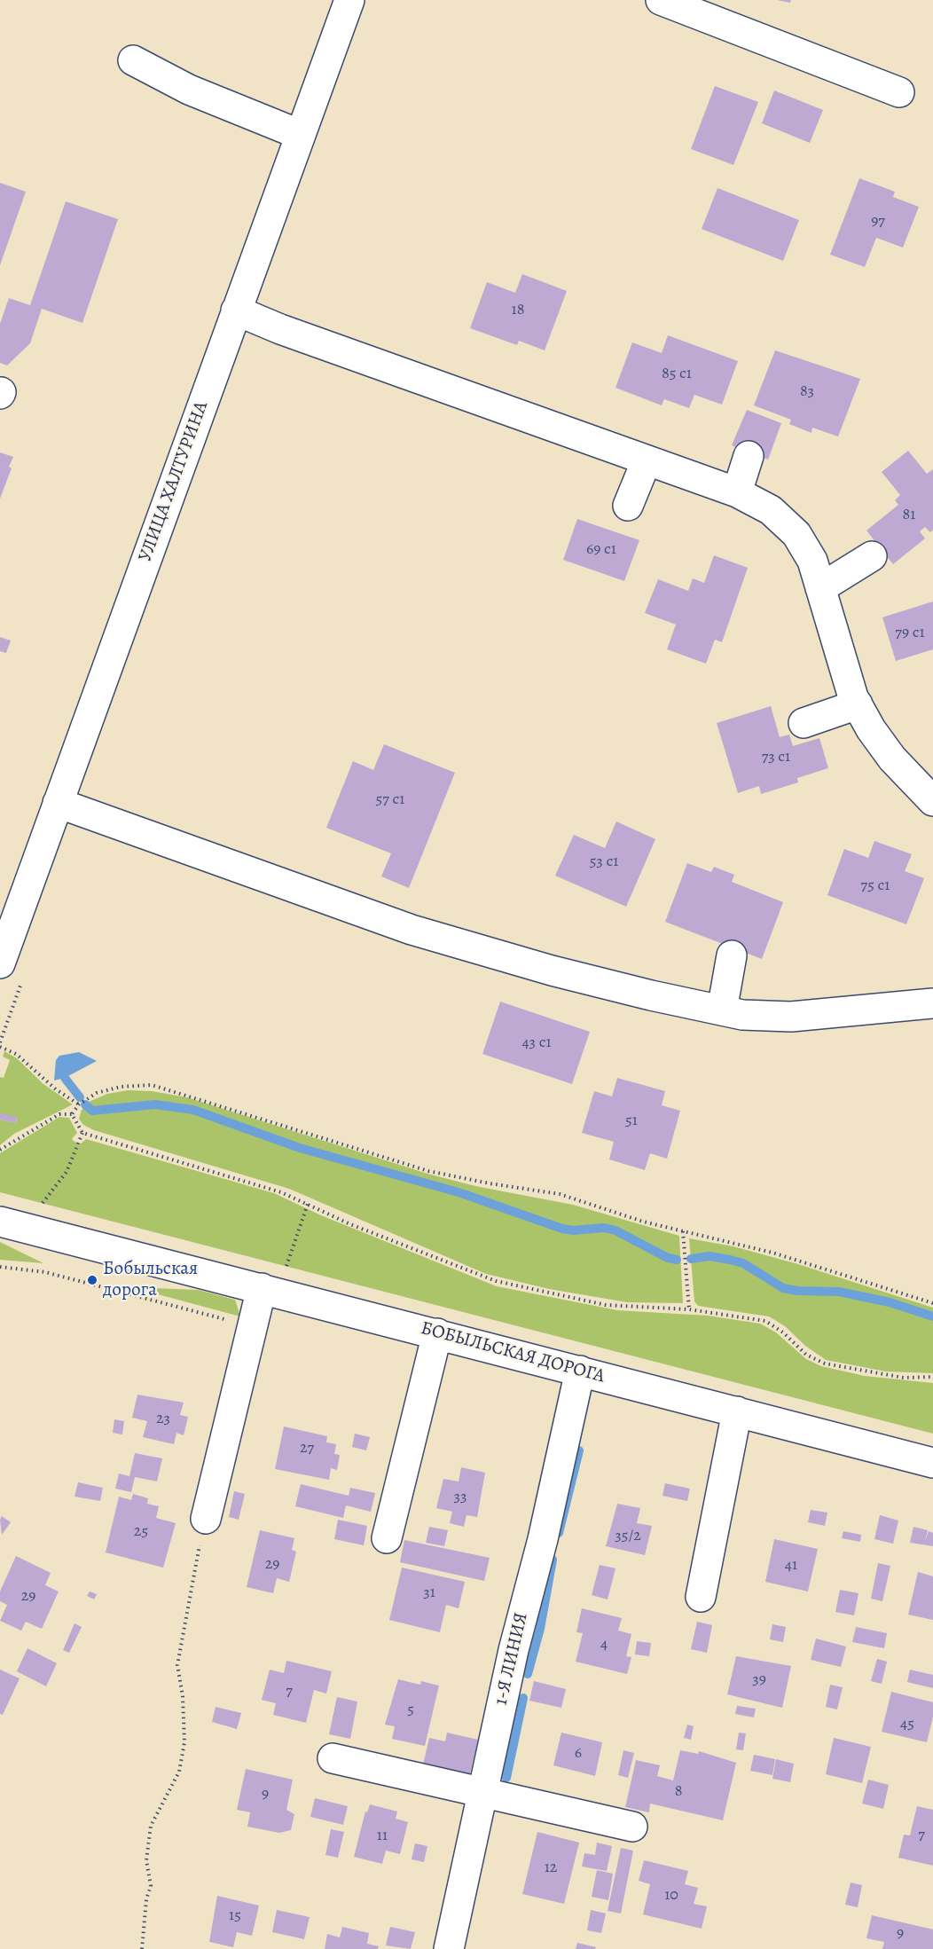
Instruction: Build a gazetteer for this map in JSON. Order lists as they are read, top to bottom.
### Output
{
  "streets": {
    "street": ["УЛИЦА ХАЛТУРИНА", "БОБЫЛЬСКАЯ ДОРОГА", "1-Я ЛИНИЯ"]
  },
  "crossings": [
    ["БОБЫЛЬСКАЯ ДОРОГА", "1-Я ЛИНИЯ"]
  ],
  "places": ["Бобыльская дорога"],
  "house_numbers": [
    "97",
    "18",
    "85 с1",
    "83",
    "81",
    "69 с1",
    "79 с1",
    "73 с1",
    "57 с1",
    "53 с1",
    "75 с1",
    "43 с1",
    "51",
    "23",
    "27",
    "33",
    "25",
    "35/2",
    "29",
    "41",
    "31",
    "29",
    "4",
    "39",
    "7",
    "5",
    "45",
    "6",
    "8",
    "9",
    "7",
    "11",
    "12",
    "10",
    "15",
    "9"
  ]
}
